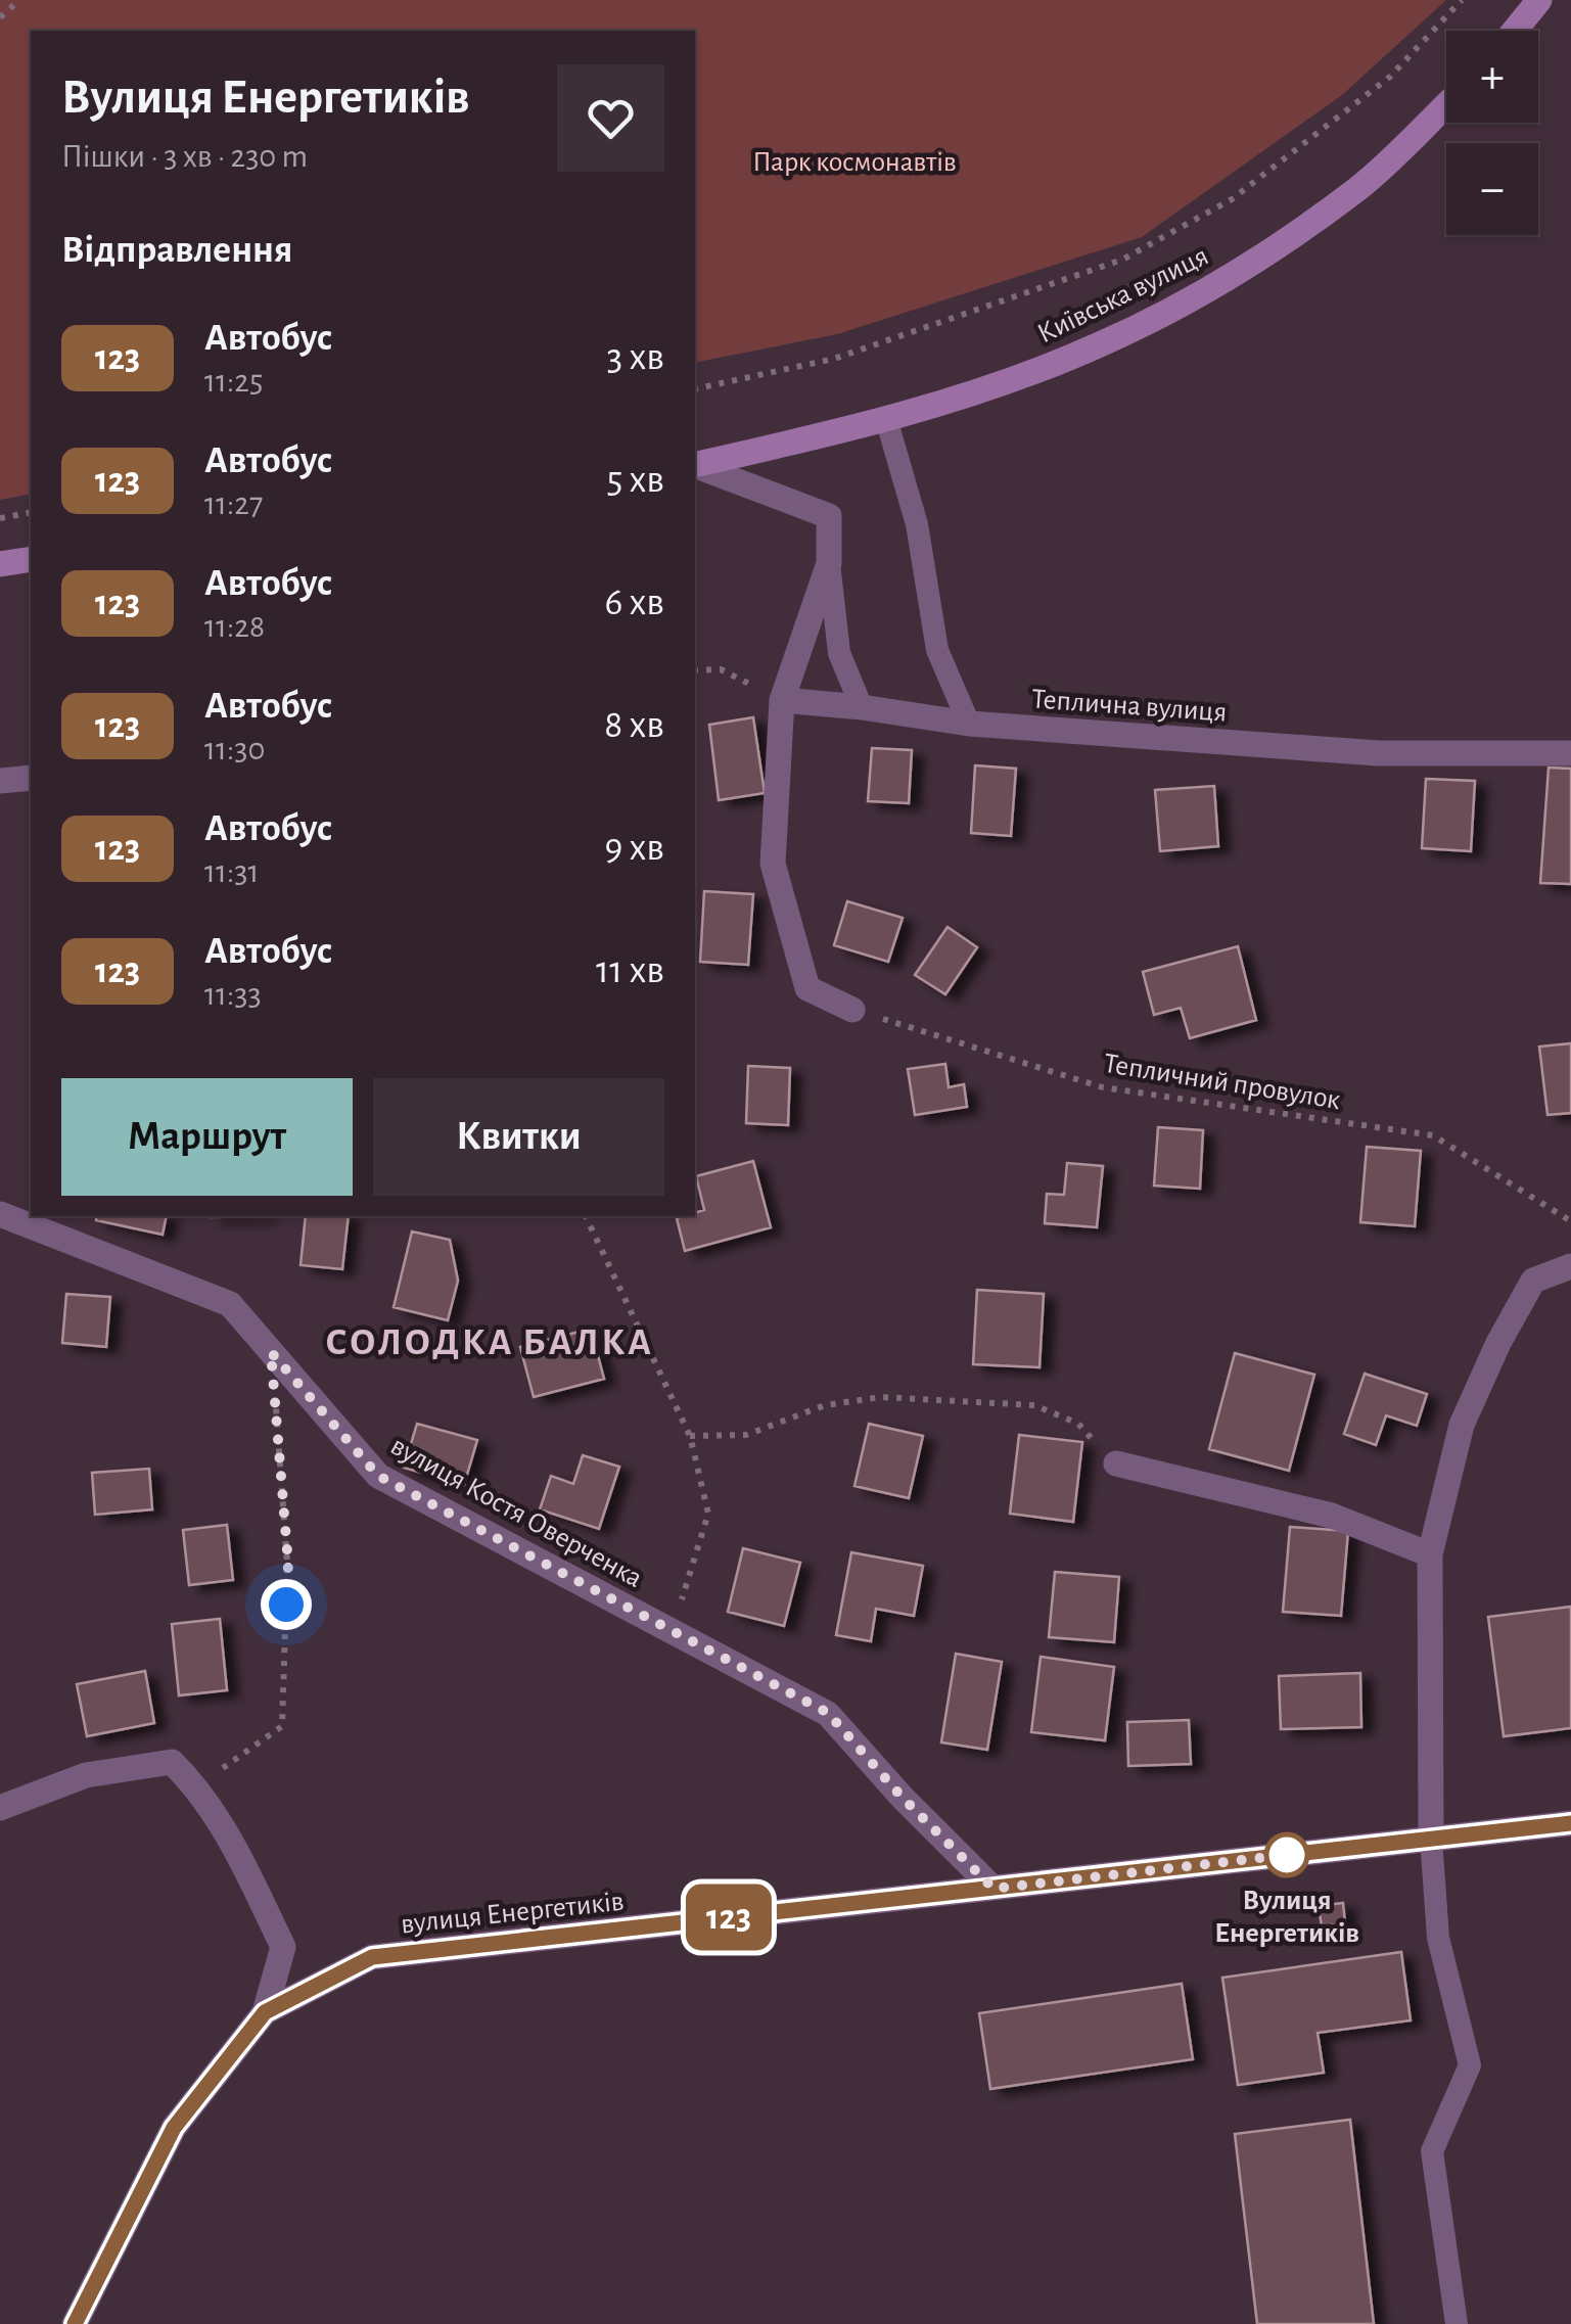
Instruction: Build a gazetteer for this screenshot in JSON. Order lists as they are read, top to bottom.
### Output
{
  "streets": {
    "street": [
      "Київська вулиця",
      "Теплична вулиця",
      "вулиця Костя Оверченка",
      "вулиця Енергетиків"
    ],
    "path": ["Тепличний провулок"]
  },
  "crossings": [
    ["вулиця Костя Оверченка", "вулиця Енергетиків"]
  ],
  "districts": ["СОЛОДКА БАЛКА"],
  "parks": ["Парк космонавтів"],
  "places": ["Вулиця Енергетиків"],
  "lines": ["bus line 123"],
  "page": {
    "on_map": "123",
    "map_buttons": ["+", "−"],
    "heading": [
      ["Вулиця Енергетиків", "Пішки · 3 хв · 230 m"],
      "Відправлення"
    ],
    "list": [
      {
        "mark": "123",
        "name": "Автобус",
        "note": "11:25",
        "value": "3 хв"
      },
      {
        "mark": "123",
        "name": "Автобус",
        "note": "11:27",
        "value": "5 хв"
      },
      {
        "mark": "123",
        "name": "Автобус",
        "note": "11:28",
        "value": "6 хв"
      },
      {
        "mark": "123",
        "name": "Автобус",
        "note": "11:30",
        "value": "8 хв"
      },
      {
        "mark": "123",
        "name": "Автобус",
        "note": "11:31",
        "value": "9 хв"
      },
      {
        "mark": "123",
        "name": "Автобус",
        "note": "11:33",
        "value": "11 хв"
      }
    ],
    "buttons": ["Маршрут", "Квитки"]
  }
}
